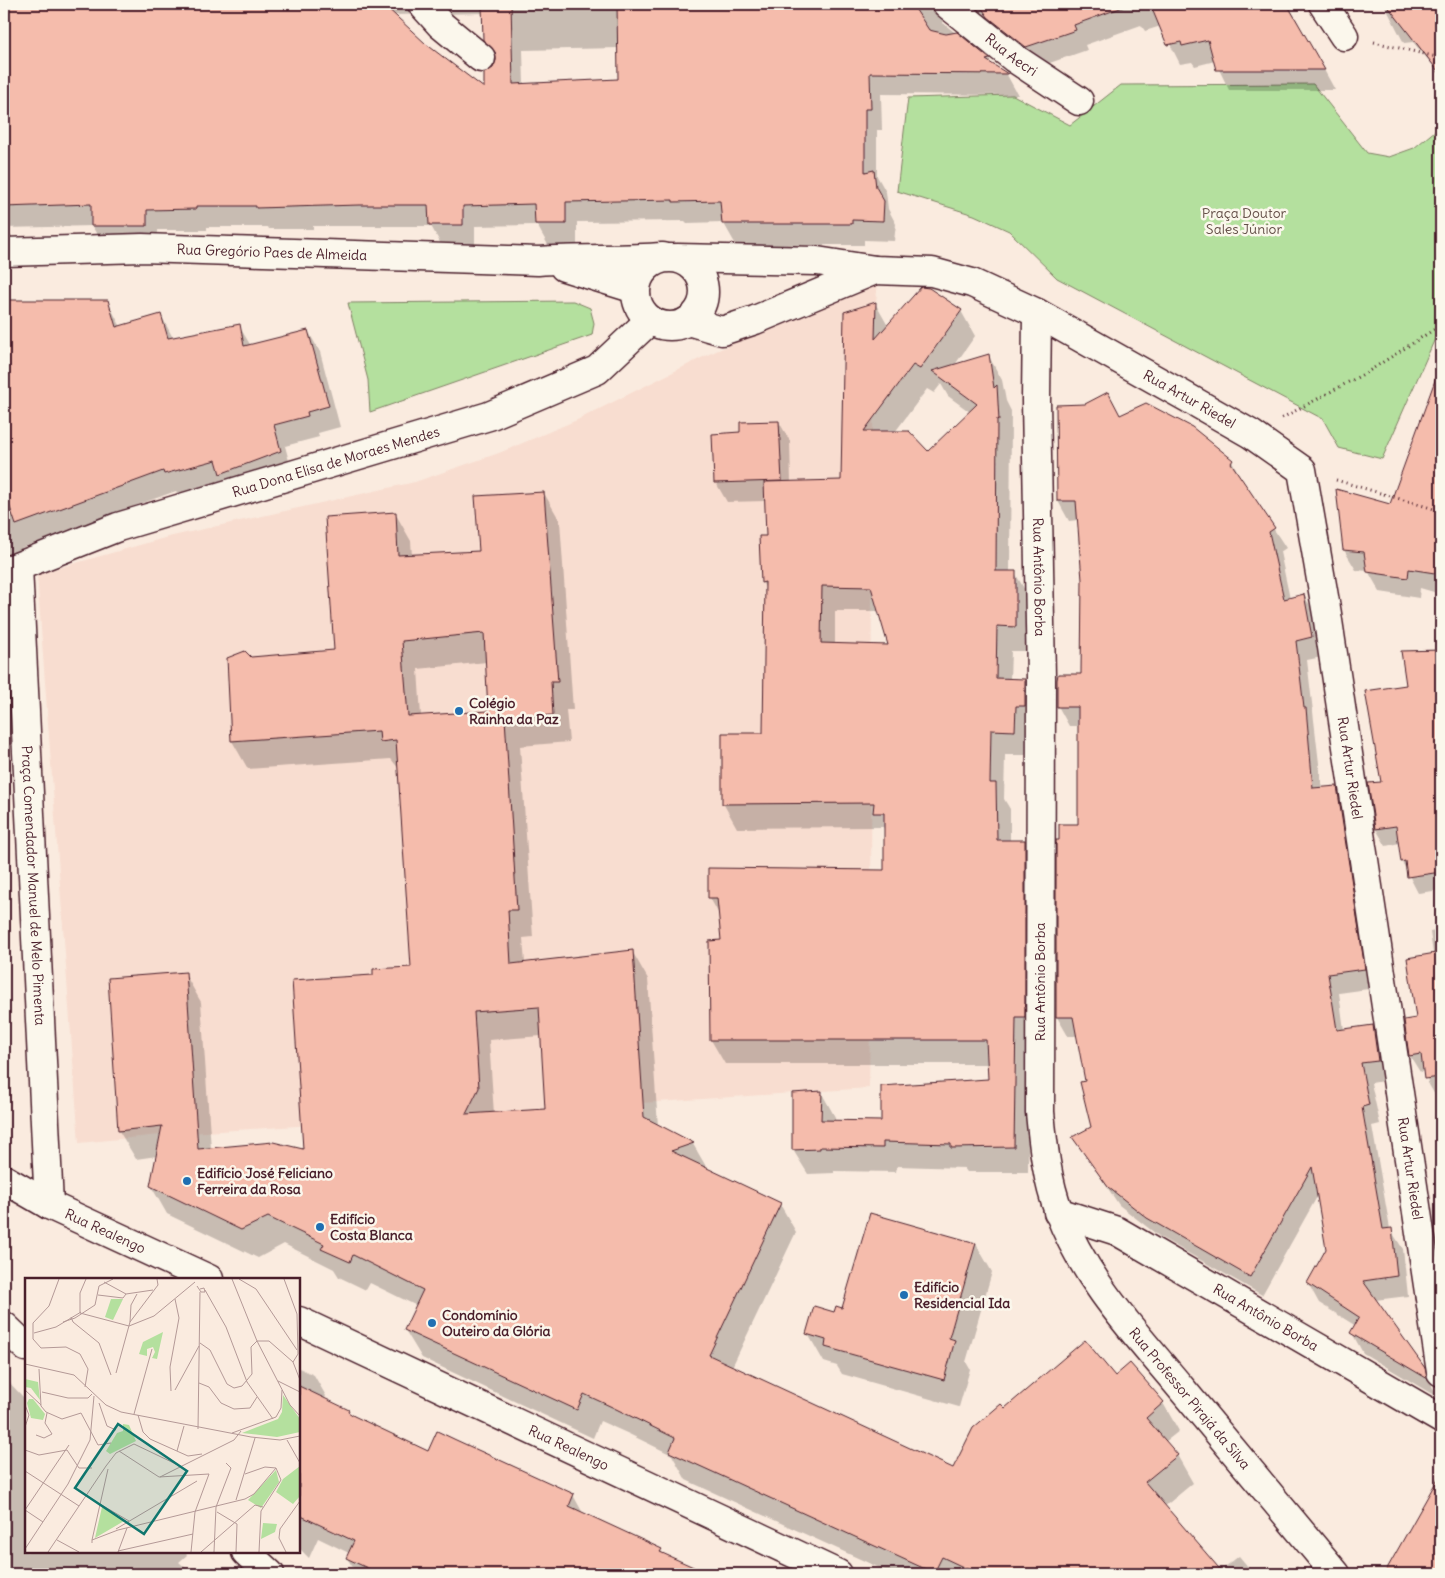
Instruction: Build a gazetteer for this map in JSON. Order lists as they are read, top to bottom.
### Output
{
  "streets": {
    "street": [
      "Rua Aecri",
      "Rua Gregório Paes de Almeida",
      "Rua Artur Riedel",
      "Rua Dona Elisa de Moraes Mendes",
      "Rua Antônio Borba",
      "Praça Comendador Manuel de Melo Pimenta",
      "Rua Realengo",
      "Rua Professor Pirajá da Silva"
    ]
  },
  "crossings": [
    ["Rua Gregório Paes de Almeida", "Rua Artur Riedel"],
    ["Rua Gregório Paes de Almeida", "Rua Dona Elisa de Moraes Mendes"],
    ["Rua Gregório Paes de Almeida", "Rua Antônio Borba"],
    ["Rua Artur Riedel", "Rua Antônio Borba"],
    ["Rua Dona Elisa de Moraes Mendes", "Praça Comendador Manuel de Melo Pimenta"],
    ["Rua Antônio Borba", "Rua Professor Pirajá da Silva"],
    ["Praça Comendador Manuel de Melo Pimenta", "Rua Realengo"]
  ],
  "parks": ["Praça Doutor Sales Júnior"],
  "places": [
    "Colégio Rainha da Paz",
    "Edifício José Feliciano Ferreira da Rosa",
    "Edifício Costa Blanca",
    "Edifício Residencial Ida",
    "Condomínio Outeiro da Glória"
  ]
}
